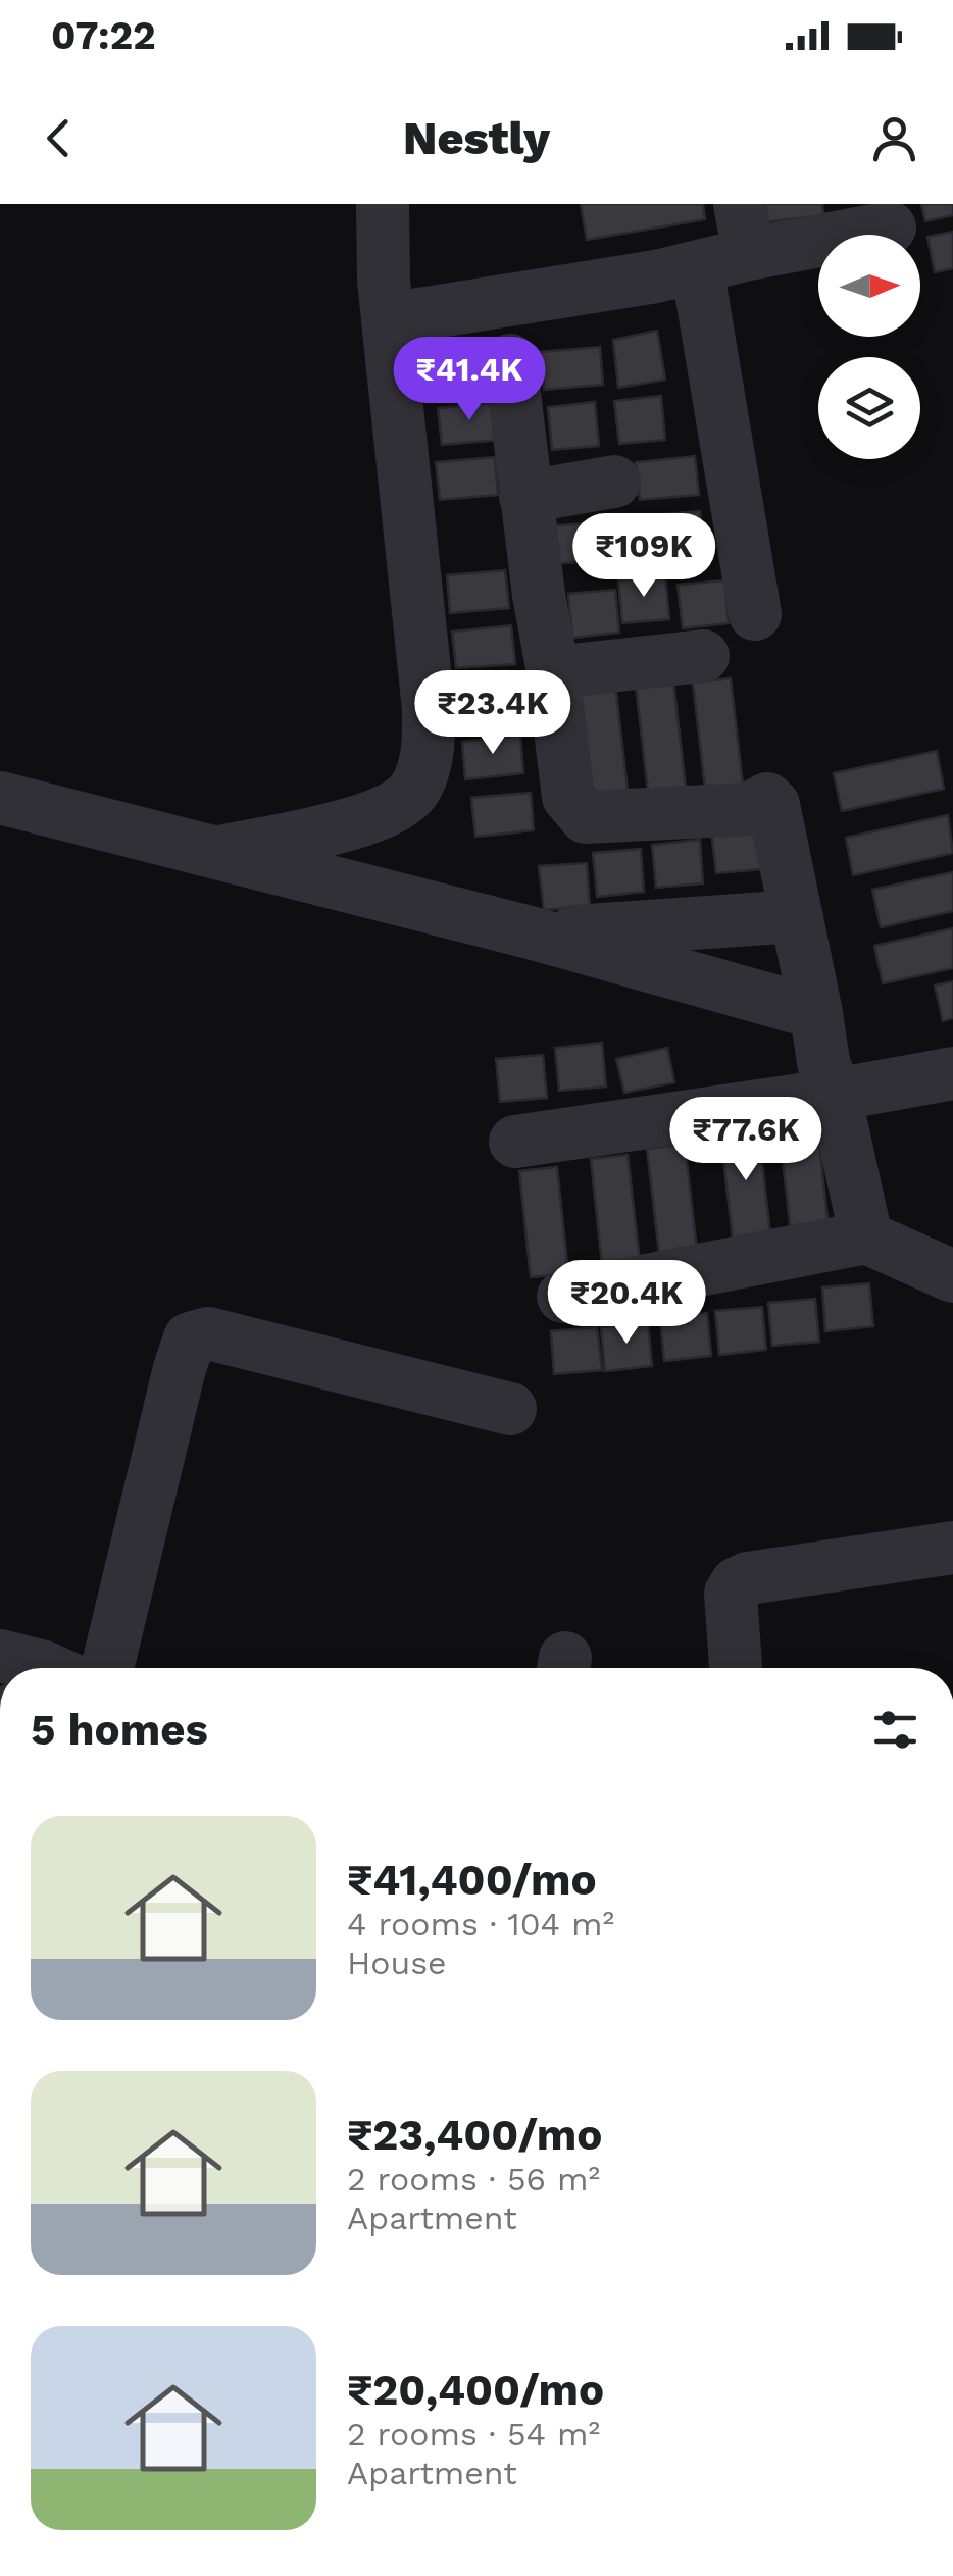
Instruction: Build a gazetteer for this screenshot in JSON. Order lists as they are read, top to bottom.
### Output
{
  "north": "right",
  "page": {
    "status": "07:22",
    "header": "Nestly",
    "price": [
      "₹41.4K",
      "₹109K",
      "₹23.4K",
      "₹77.6K",
      "₹20.4K"
    ],
    "heading": "5 homes",
    "list": [
      {
        "name": "₹41,400/mo",
        "note": "4 rooms · 104 m² · House"
      },
      {
        "name": "₹23,400/mo",
        "note": "2 rooms · 56 m² · Apartment"
      },
      {
        "name": "₹20,400/mo",
        "note": "2 rooms · 54 m² · Apartment"
      }
    ]
  }
}
